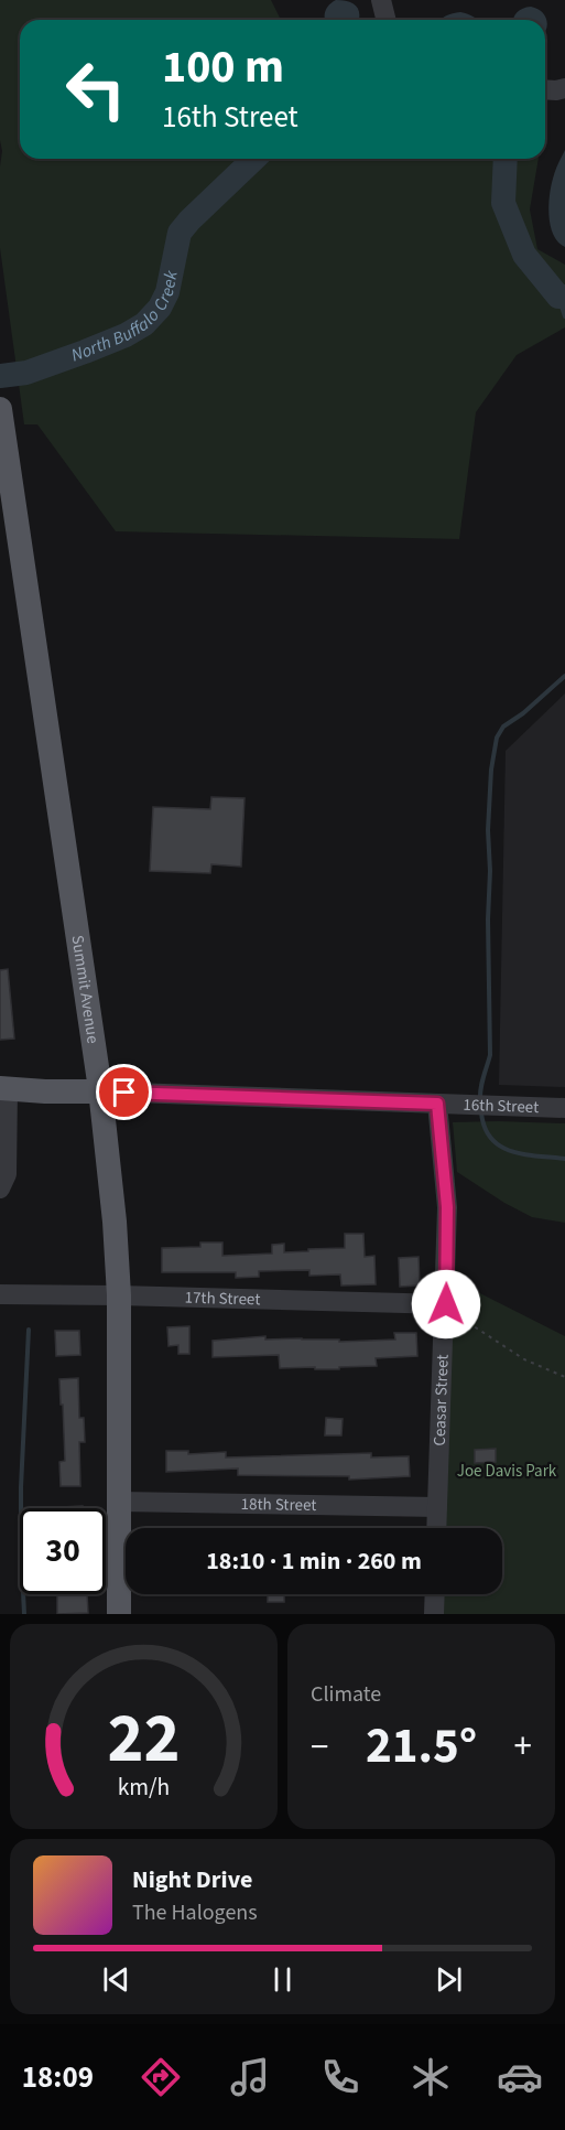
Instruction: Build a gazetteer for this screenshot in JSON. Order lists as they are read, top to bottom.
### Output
{
  "streets": {
    "main road": ["Summit Avenue", "16th Street"],
    "street": ["17th Street", "Ceasar Street", "18th Street"]
  },
  "crossings": [
    ["Summit Avenue", "16th Street"],
    ["Summit Avenue", "17th Street"],
    ["Summit Avenue", "18th Street"],
    ["16th Street", "Ceasar Street"],
    ["17th Street", "Ceasar Street"],
    ["Ceasar Street", "18th Street"]
  ],
  "water": ["North Buffalo Creek"],
  "parks": ["Joe Davis Park"],
  "page": {
    "turn": ["100 m", "16th Street"],
    "limit": "30",
    "trip": "18:10 · 1 min · 260 m",
    "tile": "Climate",
    "heat": ["−", "21.5°", "+"],
    "song": ["Night Drive", "The Halogens"],
    "tabs": "18:09",
    "gauge": ["22", "km/h"]
  }
}
